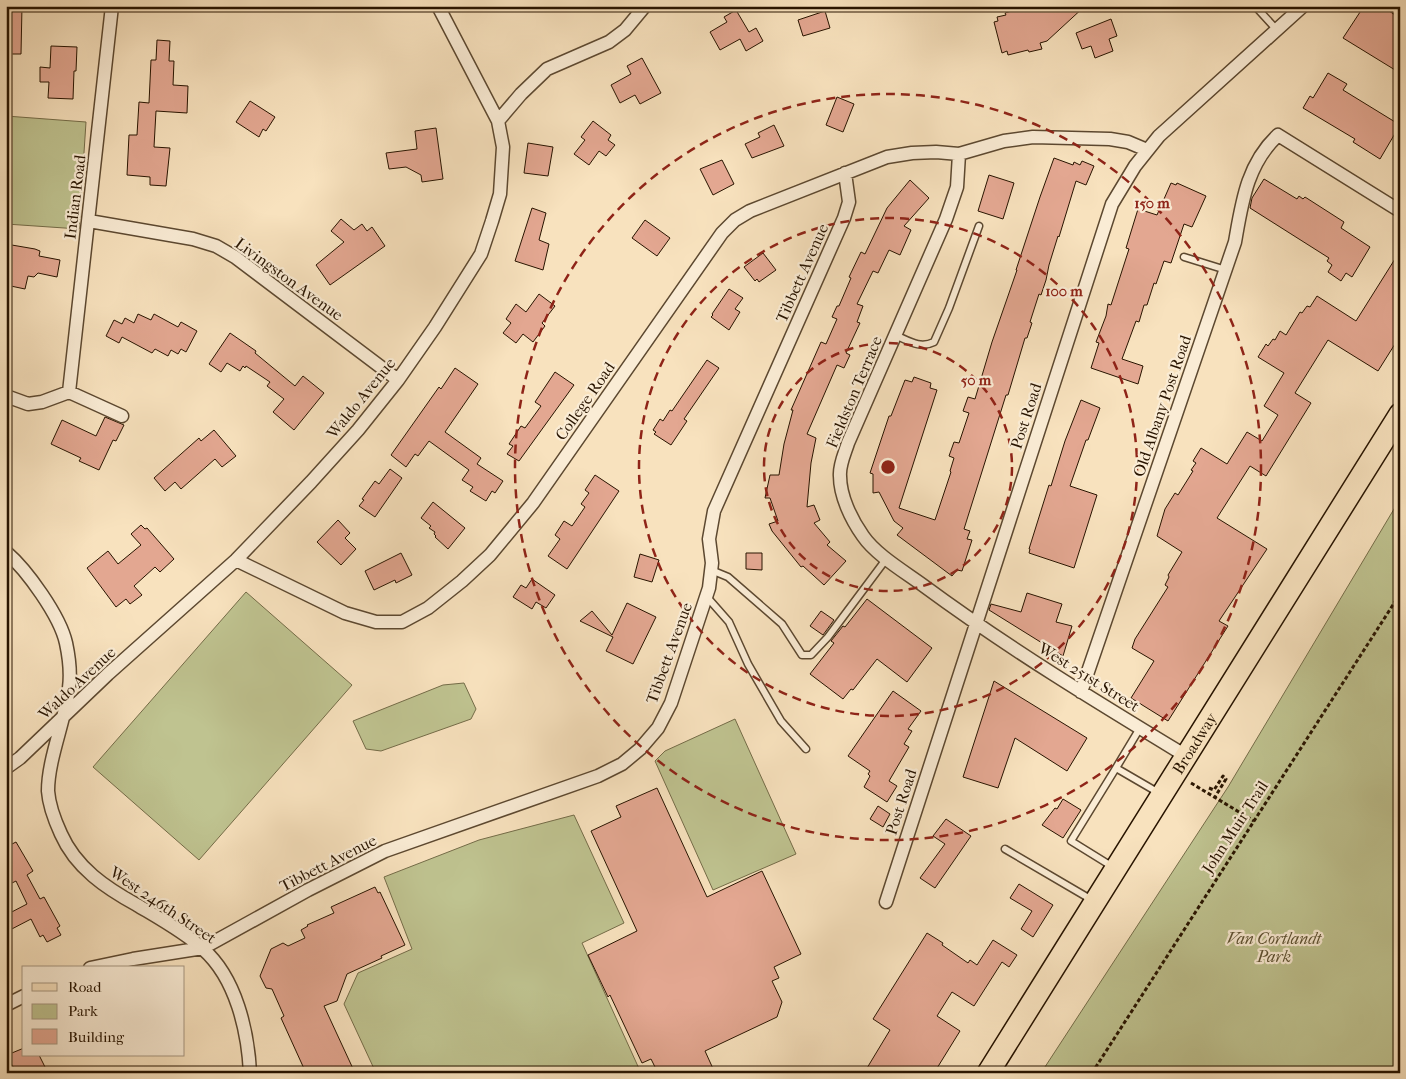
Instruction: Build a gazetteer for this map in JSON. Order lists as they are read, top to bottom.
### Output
{
  "streets": {
    "main road": ["Broadway"],
    "street": [
      "Indian Road",
      "Tibbett Avenue",
      "Livingston Avenue",
      "Fieldston Terrace",
      "Waldo Avenue",
      "College Road",
      "Old Albany Post Road",
      "Post Road",
      "West 251st Street",
      "West 246th Street"
    ],
    "path": ["John Muir Trail"]
  },
  "crossings": [
    ["Indian Road", "Livingston Avenue"],
    ["Tibbett Avenue", "College Road"],
    ["Tibbett Avenue", "West 246th Street"],
    ["Livingston Avenue", "Waldo Avenue"],
    ["Fieldston Terrace", "College Road"],
    ["Fieldston Terrace", "Post Road"],
    ["Fieldston Terrace", "West 251st Street"],
    ["Waldo Avenue", "College Road"],
    ["Waldo Avenue", "West 246th Street"],
    ["Old Albany Post Road", "West 251st Street"],
    ["Post Road", "West 251st Street"],
    ["West 251st Street", "Broadway"]
  ],
  "parks": ["Van Cortlandt Park"],
  "legend": ["Road", "Park", "Building"],
  "rings": ["150 m", "100 m", "50 m"]
}
